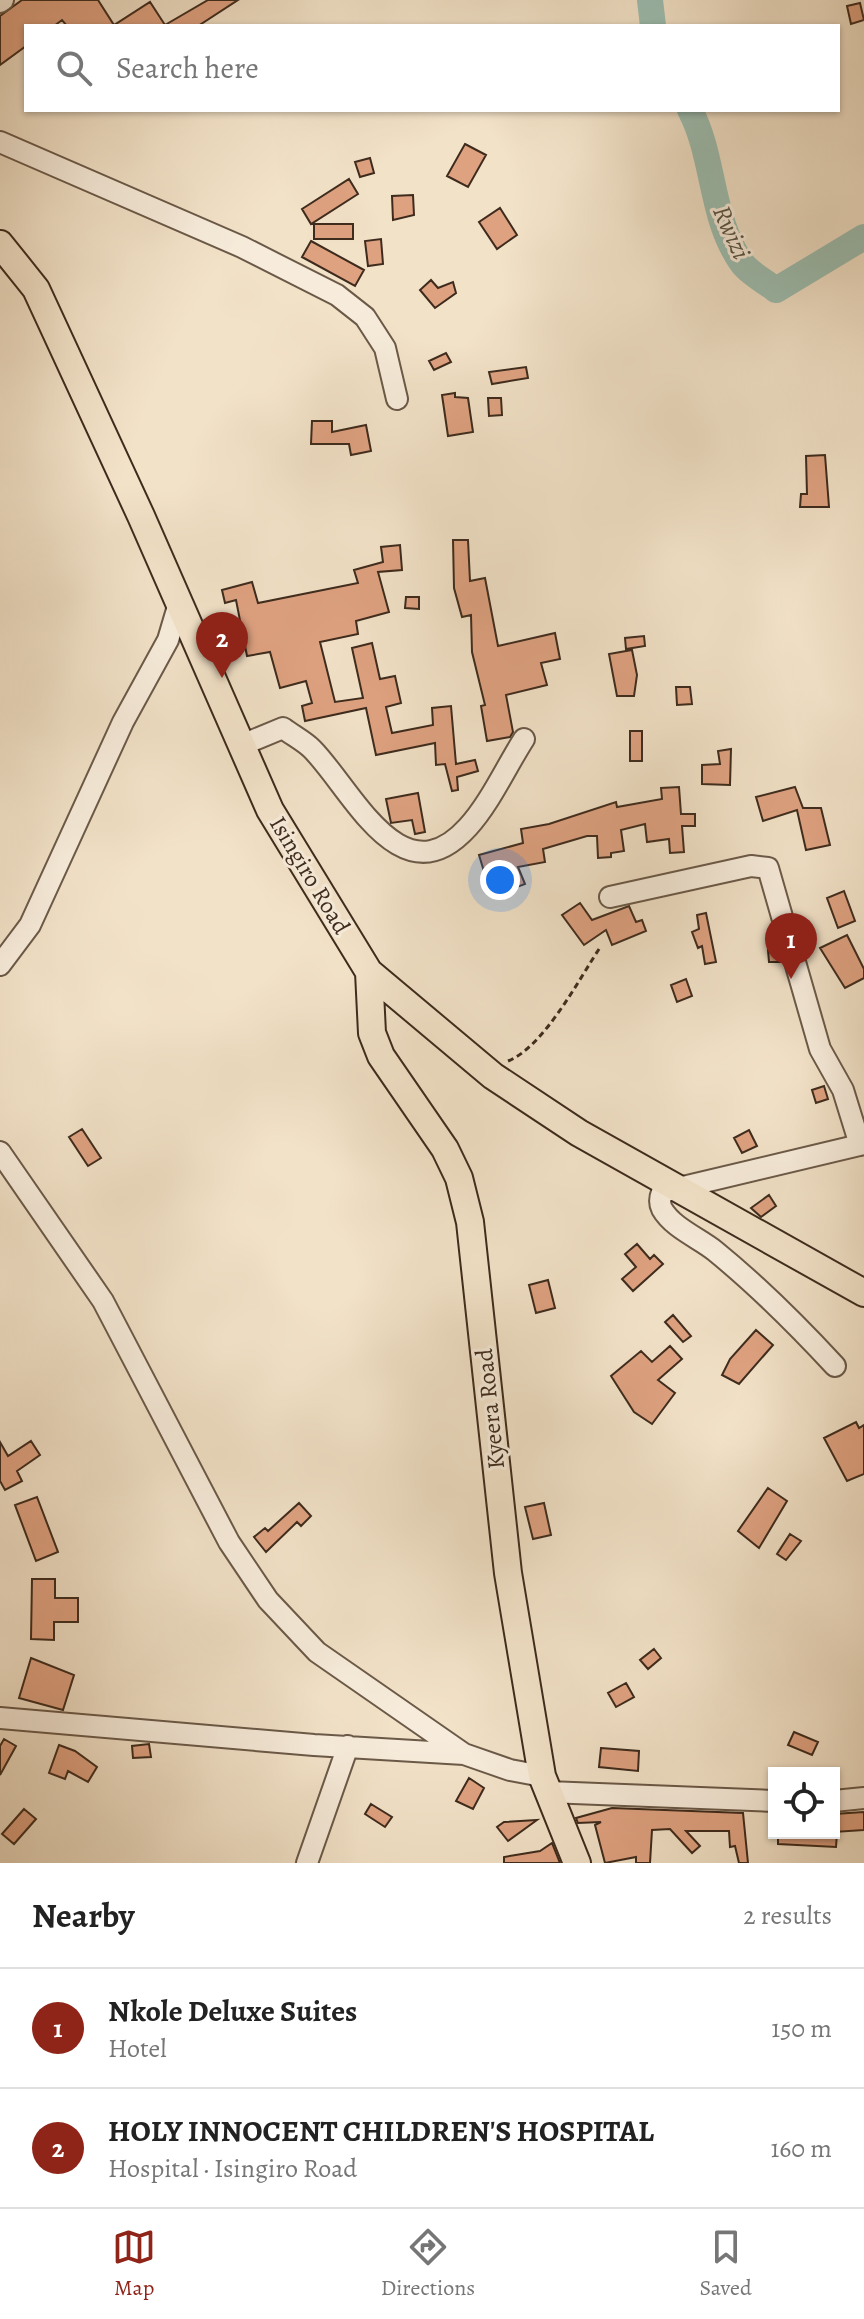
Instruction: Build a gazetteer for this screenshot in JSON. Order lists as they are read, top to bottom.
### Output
{
  "streets": {
    "main road": ["Isingiro Road", "Kyeera Road"]
  },
  "crossings": [
    ["Isingiro Road", "Kyeera Road"]
  ],
  "water": ["Rwizi"],
  "page": {
    "search": "Search here",
    "pins": ["2", "1"],
    "heading": ["Nearby", "2 results"],
    "list": [
      {
        "mark": "1",
        "name": "Nkole Deluxe Suites",
        "note": "Hotel",
        "value": "150 m"
      },
      {
        "mark": "2",
        "name": "HOLY INNOCENT CHILDREN'S HOSPITAL",
        "note": "Hospital · Isingiro Road",
        "value": "160 m"
      }
    ],
    "nav": ["Map", "Directions", "Saved"]
  }
}
